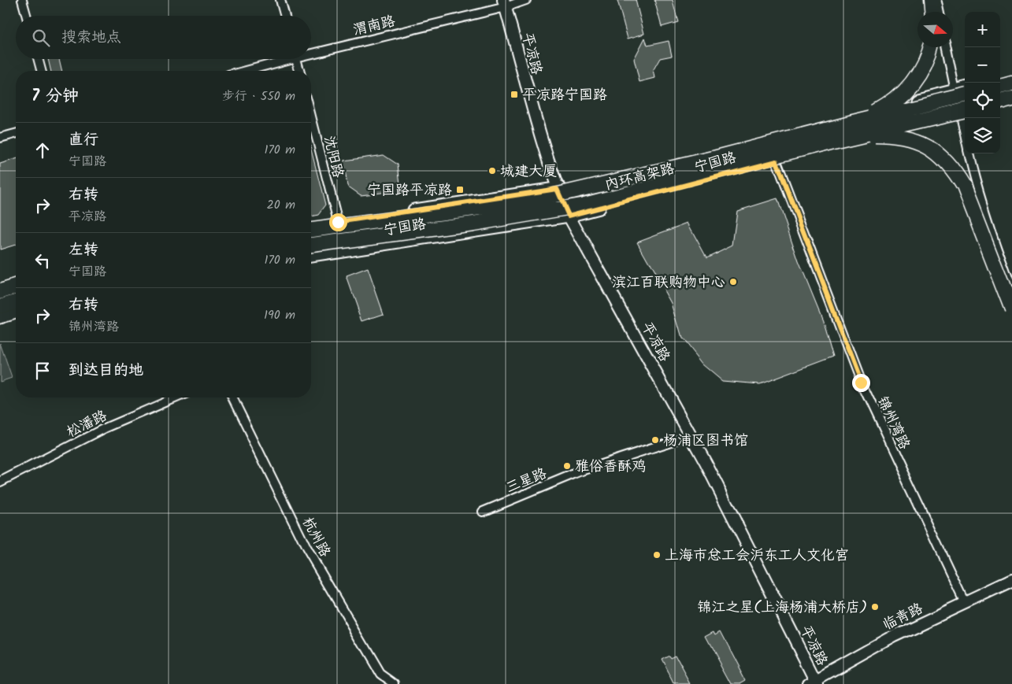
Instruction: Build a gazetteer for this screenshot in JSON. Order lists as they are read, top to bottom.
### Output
{
  "streets": {
    "highway": ["内环高架路"],
    "main road": ["平凉路", "宁国路", "临青路"],
    "street": [
      "渭南路",
      "沈阳路",
      "锦州湾路",
      "松潘路",
      "三星路",
      "杭州路"
    ]
  },
  "crossings": [
    ["渭南路", "平凉路"],
    ["平凉路", "宁国路"],
    ["平凉路", "三星路"],
    ["平凉路", "临青路"],
    ["沈阳路", "宁国路"],
    ["宁国路", "内环高架路"],
    ["宁国路", "锦州湾路"],
    ["锦州湾路", "临青路"]
  ],
  "places": {
    "transit": ["平凉路宁国路", "宁国路平凉路"],
    "other": [
      "城建大厦",
      "滨江百联购物中心",
      "杨浦区图书馆",
      "雅俗香酥鸡",
      "上海市总工会沪东工人文化宫",
      "锦江之星(上海杨浦大桥店)"
    ]
  },
  "north": "right",
  "page": {
    "map_buttons": ["+", "−"],
    "search": "搜索地点",
    "heading": ["7 分钟", "步行 · 550 m"],
    "list": [
      ["直行", "宁国路", "170 m"],
      ["右转", "平凉路", "20 m"],
      ["左转", "宁国路", "170 m"],
      ["右转", "锦州湾路", "190 m"],
      "到达目的地"
    ]
  }
}
